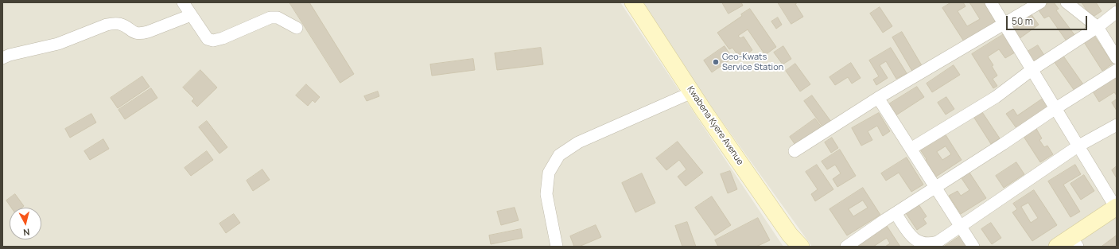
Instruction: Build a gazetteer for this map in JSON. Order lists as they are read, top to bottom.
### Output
{
  "streets": {
    "main road": ["Kwabena Kyere Avenue"]
  },
  "places": ["Geo-Kwats Service Station"],
  "scale_bar": "50 m",
  "north": "bottom"
}
